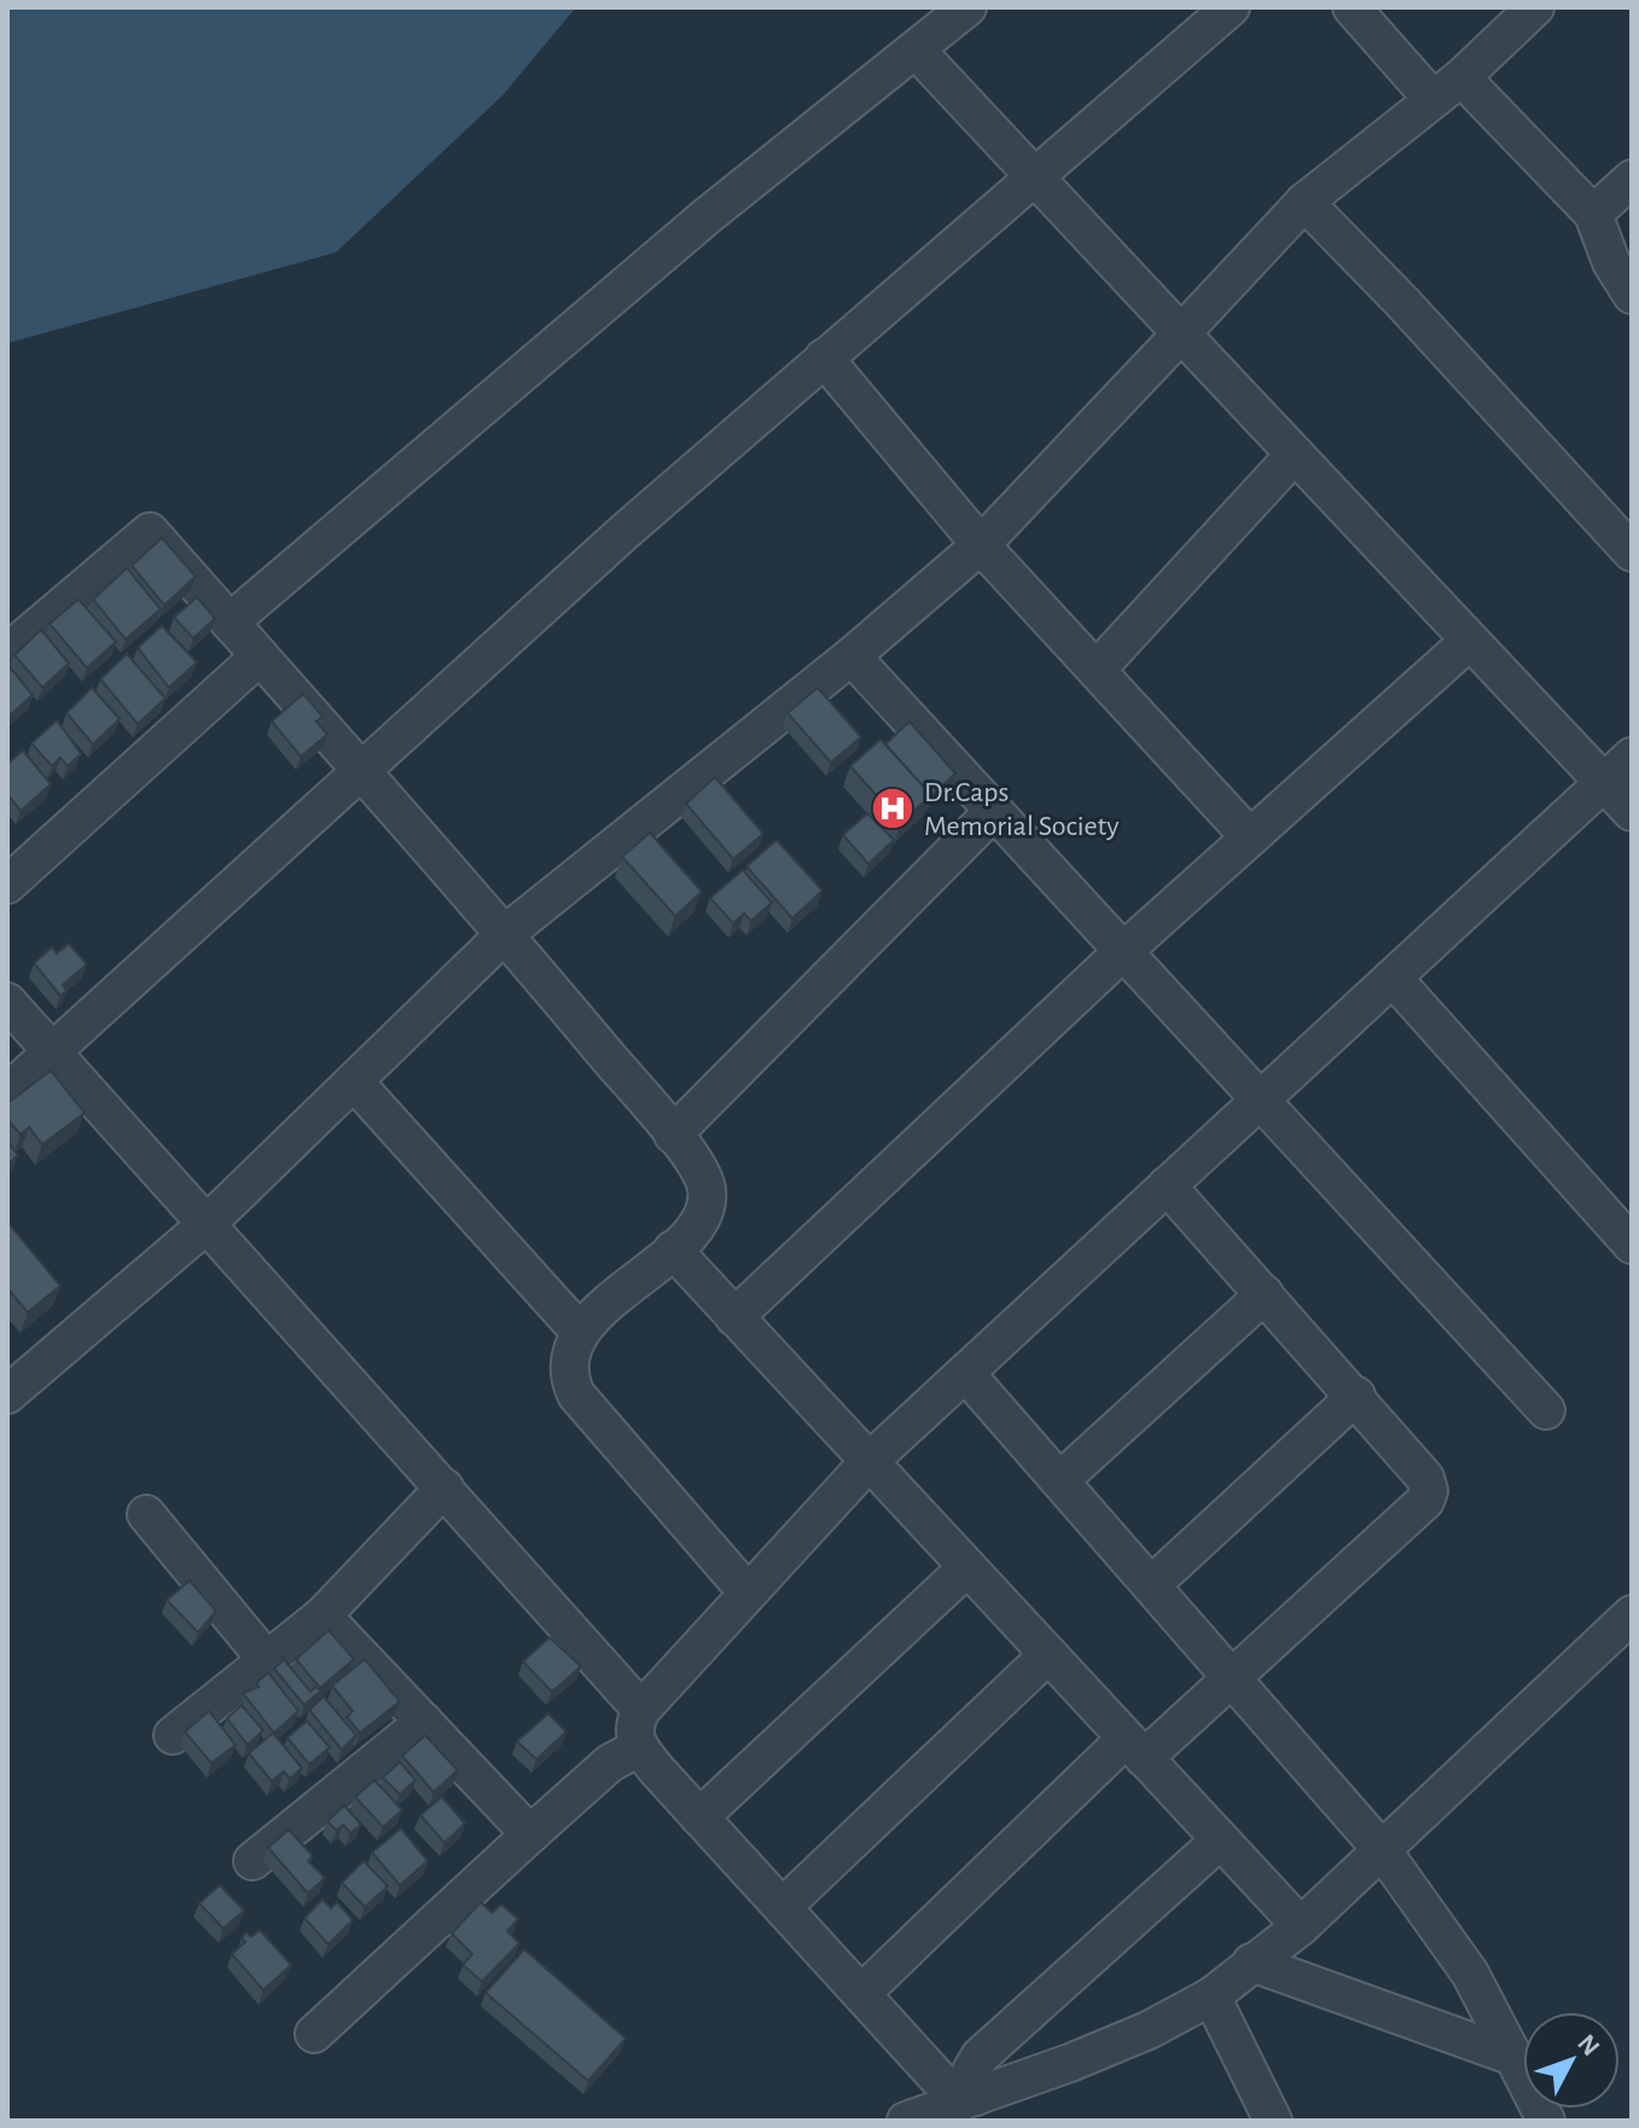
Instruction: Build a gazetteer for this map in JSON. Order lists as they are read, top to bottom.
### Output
{
  "places": {
    "hospital": ["Dr.Caps Memorial Society"]
  },
  "north": "top right"
}
